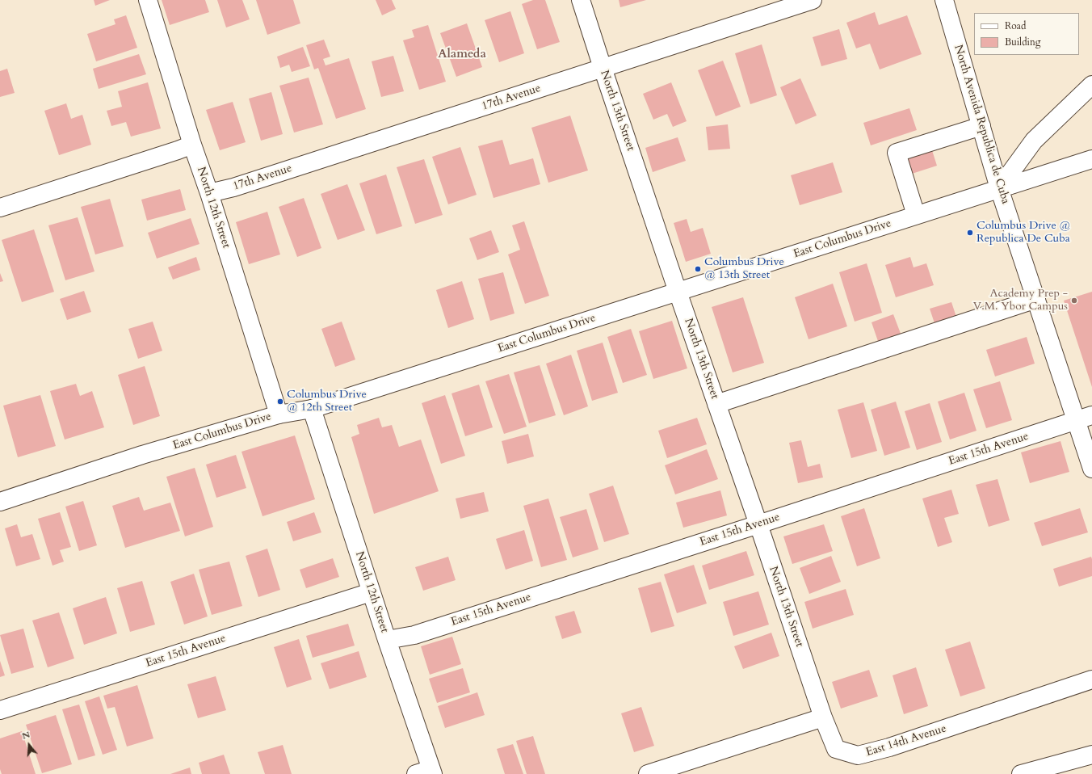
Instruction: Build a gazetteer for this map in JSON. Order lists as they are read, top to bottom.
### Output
{
  "streets": {
    "main road": [
      "17th Avenue",
      "North 13th Street",
      "North Avenida Republica de Cuba",
      "North 12th Street",
      "East Columbus Drive",
      "East 15th Avenue",
      "East 14th Avenue"
    ]
  },
  "crossings": [
    ["17th Avenue", "North 13th Street"],
    ["17th Avenue", "North 12th Street"],
    ["North 13th Street", "East Columbus Drive"],
    ["North 13th Street", "East 15th Avenue"],
    ["North 13th Street", "East 14th Avenue"],
    ["North Avenida Republica de Cuba", "East Columbus Drive"],
    ["North Avenida Republica de Cuba", "East 15th Avenue"],
    ["North 12th Street", "East Columbus Drive"],
    ["North 12th Street", "East 15th Avenue"]
  ],
  "districts": ["Alameda"],
  "places": [
    "Columbus Drive @ Republica De Cuba",
    "Columbus Drive @ 13th Street",
    "Academy Prep - V.M. Ybor Campus",
    "Columbus Drive @ 12th Street"
  ],
  "legend": ["Road", "Building"],
  "north": "top"
}
